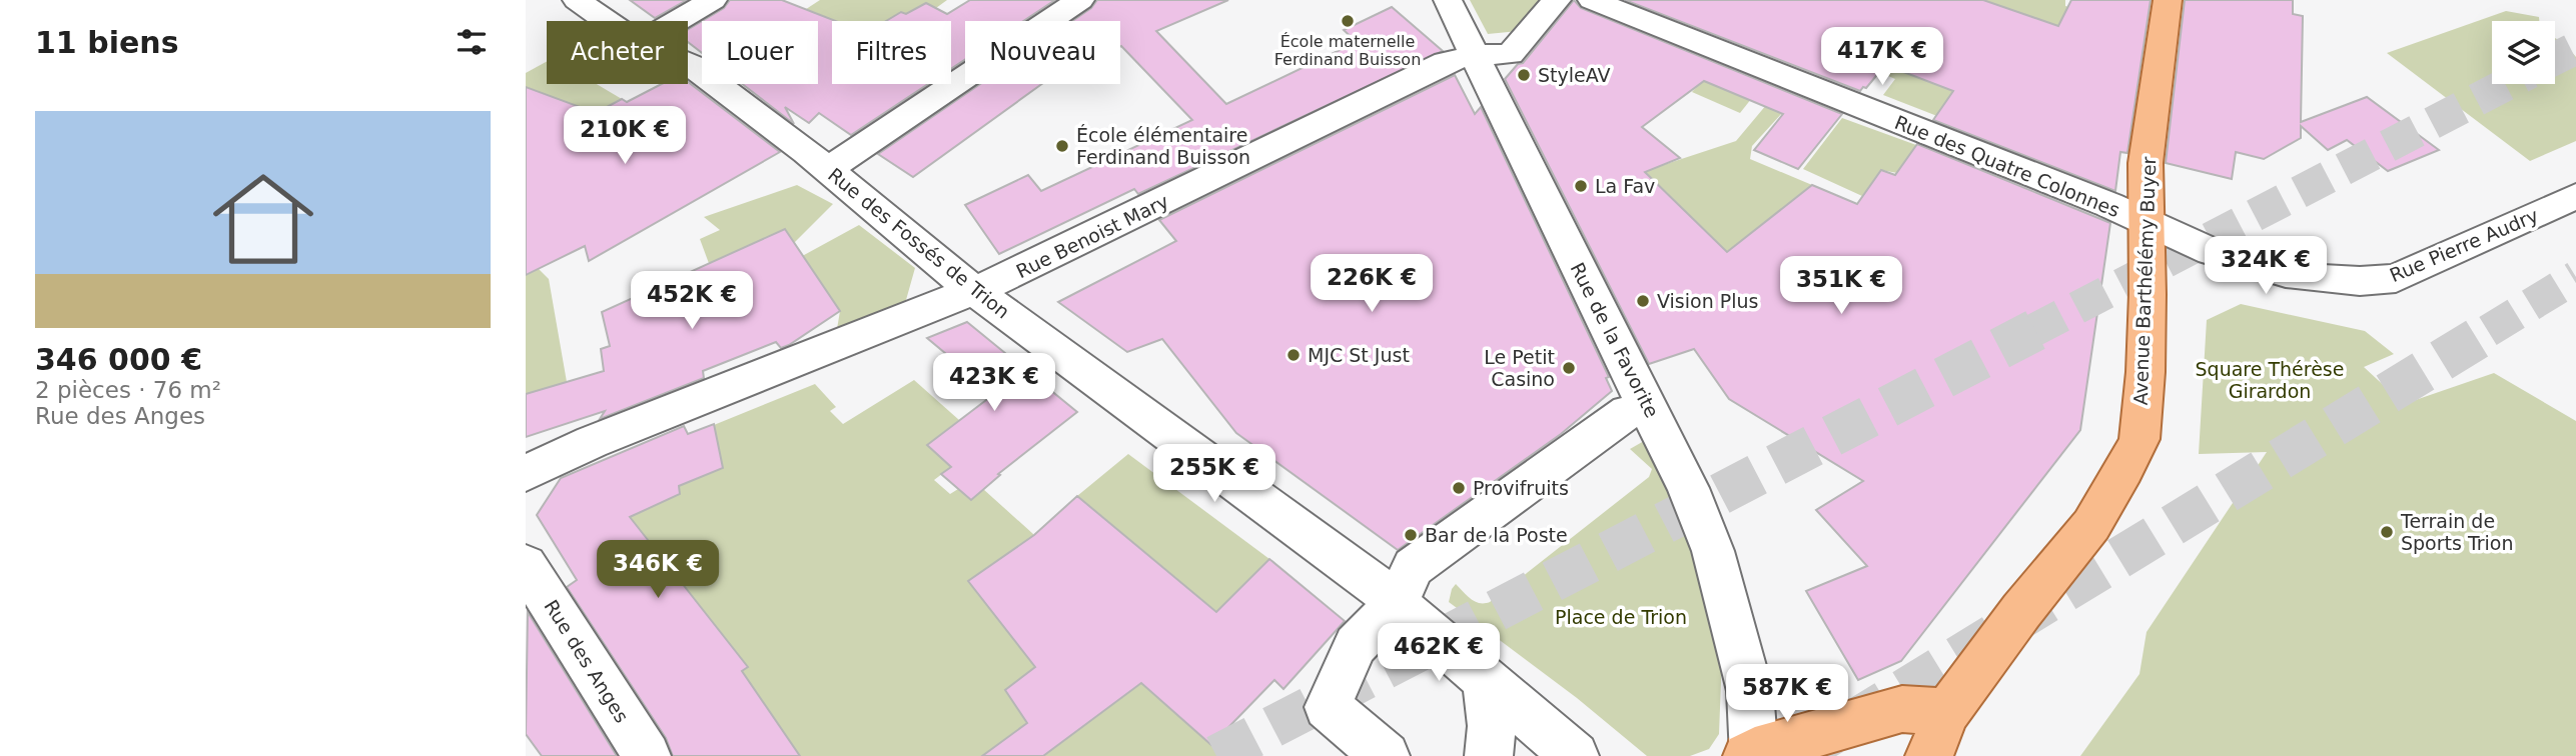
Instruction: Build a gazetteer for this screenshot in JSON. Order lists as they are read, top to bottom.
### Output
{
  "streets": {
    "main road": ["Avenue Barthélémy Buyer"],
    "street": [
      "Rue des Quatre Colonnes",
      "Rue Benoist Mary",
      "Rue des Fossés de Trion",
      "Rue Pierre Audry",
      "Rue de la Favorite",
      "Rue des Anges"
    ]
  },
  "crossings": [
    ["Rue des Quatre Colonnes", "Rue Pierre Audry"],
    ["Rue des Quatre Colonnes", "Avenue Barthélémy Buyer"],
    ["Rue Benoist Mary", "Rue des Fossés de Trion"],
    ["Rue Benoist Mary", "Rue de la Favorite"],
    ["Rue Pierre Audry", "Avenue Barthélémy Buyer"]
  ],
  "parks": ["Square Thérèse Girardon", "Place de Trion"],
  "places": [
    "École maternelle Ferdinand Buisson",
    "StyleAV",
    "École élémentaire Ferdinand Buisson",
    "La Fav",
    "Vision Plus",
    "MJC St Just",
    "Le Petit Casino",
    "Provifruits",
    "Terrain de Sports Trion",
    "Bar de la Poste"
  ],
  "page": {
    "heading": "11 biens",
    "chip": [
      "Acheter",
      "Louer",
      "Filtres",
      "Nouveau"
    ],
    "price": [
      "417K €",
      "210K €",
      "324K €",
      "226K €",
      "351K €",
      "452K €",
      "423K €",
      "255K €",
      "346K €",
      "462K €",
      "587K €"
    ],
    "list": [
      {
        "name": "346 000 €",
        "note": "2 pièces · 76 m² · Rue des Anges"
      }
    ]
  }
}
